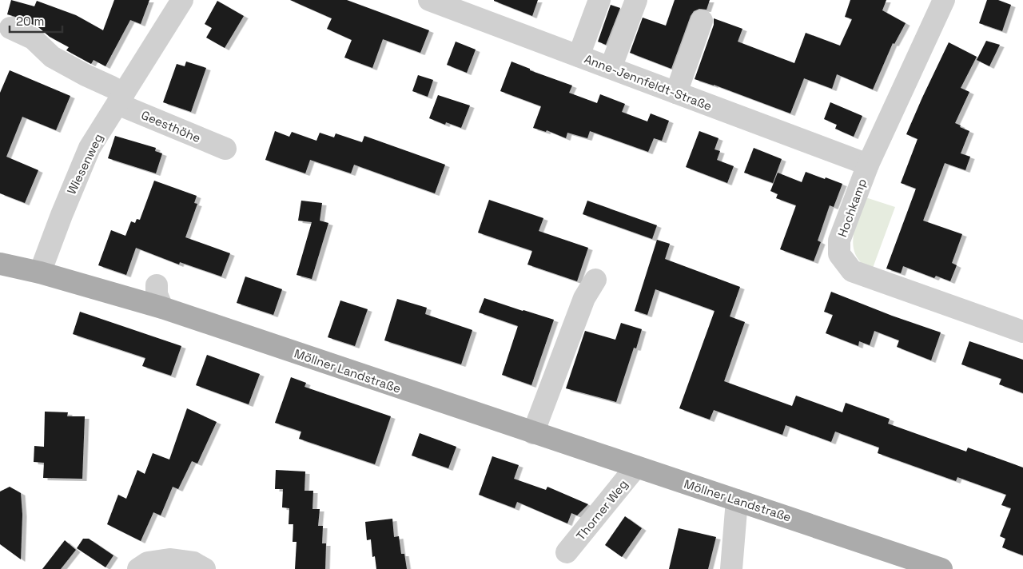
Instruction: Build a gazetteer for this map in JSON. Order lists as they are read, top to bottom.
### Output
{
  "streets": {
    "main road": ["Möllner Landstraße"],
    "street": [
      "Anne-Jennfeldt-Straße",
      "Geesthöhe",
      "Wiesenweg",
      "Hochkamp",
      "Thorner Weg"
    ]
  },
  "crossings": [
    ["Anne-Jennfeldt-Straße", "Hochkamp"],
    ["Geesthöhe", "Wiesenweg"],
    ["Wiesenweg", "Möllner Landstraße"],
    ["Möllner Landstraße", "Thorner Weg"]
  ],
  "scale_bar": "20 m"
}
